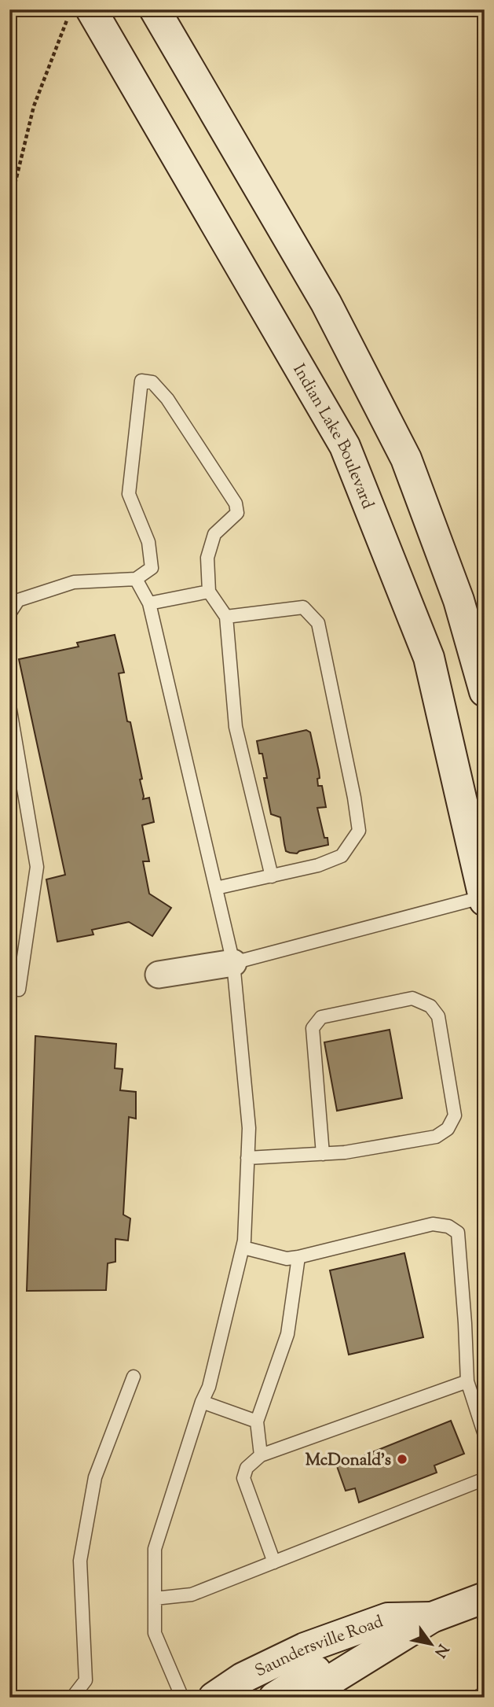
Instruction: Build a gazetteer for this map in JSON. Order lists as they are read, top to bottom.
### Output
{
  "streets": {
    "main road": ["Indian Lake Boulevard", "Saundersville Road"]
  },
  "places": ["McDonald's"],
  "north": "bottom right"
}
